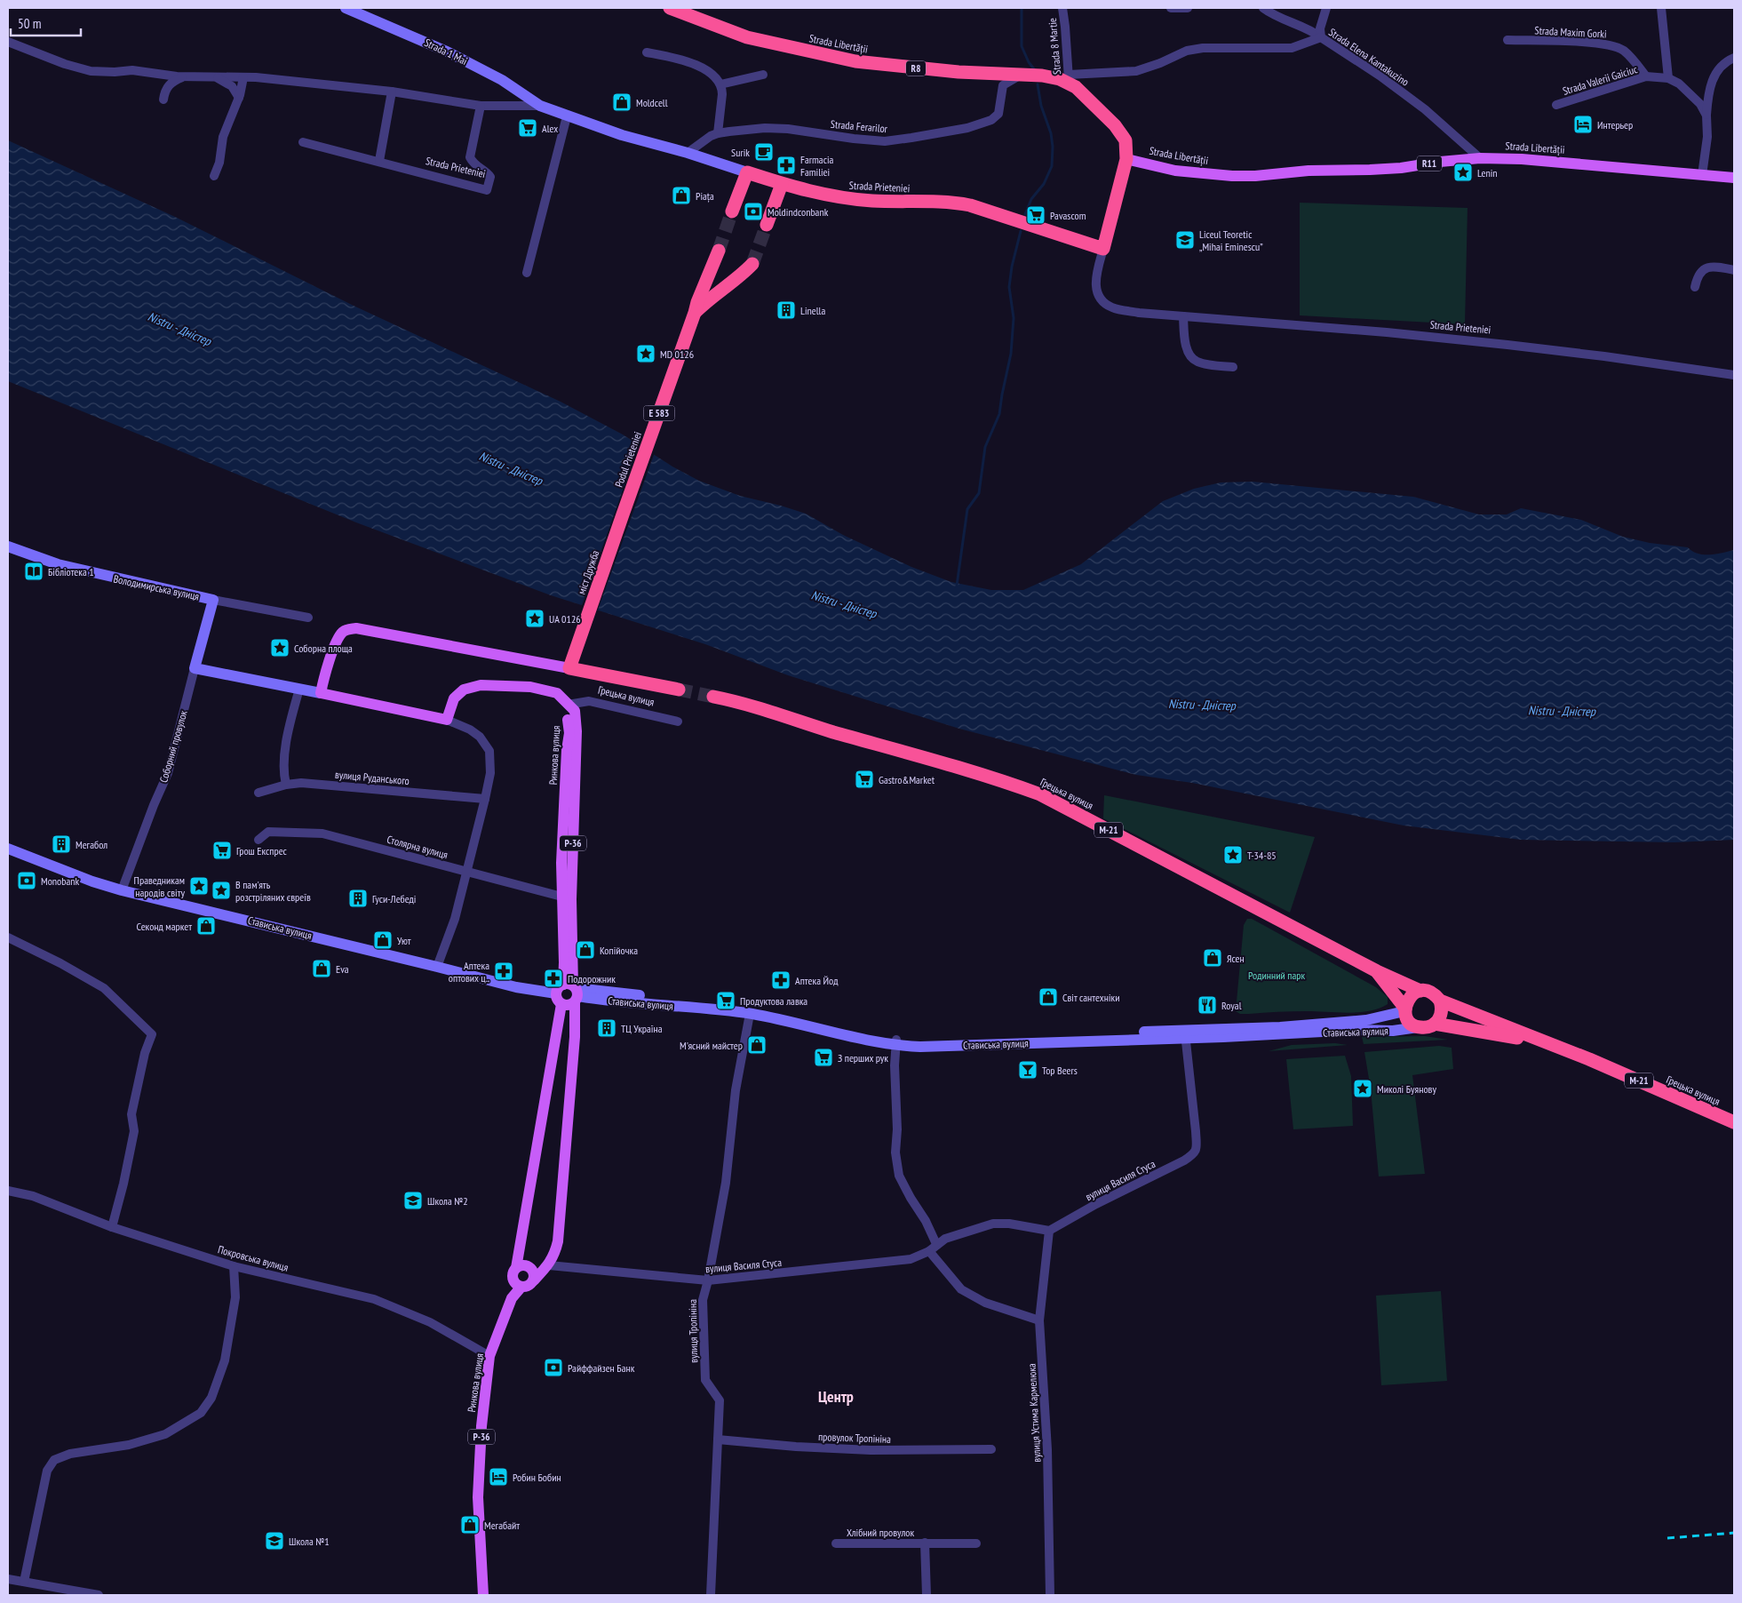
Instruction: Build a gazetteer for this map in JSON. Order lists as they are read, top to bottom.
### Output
{
  "streets": {
    "highway": [
      "Strada Libertății",
      "R8",
      "Strada Prieteniei",
      "E 583",
      "Podul Prieteniei",
      "міст Дружба",
      "Грецька вулиця",
      "М-21"
    ],
    "main road": [
      "Strada 1 Mai",
      "R11",
      "Володимирська вулиця",
      "Соборний провулок",
      "Ринкова вулиця",
      "Р-36",
      "Стависька вулиця"
    ],
    "street": [
      "Strada Maxim Gorki",
      "Strada 8 Martie",
      "Strada Elena Kantakuzino",
      "Strada Valerii Gaiciuc",
      "Strada Ferarilor",
      "вулиця Руданського",
      "Столярна вулиця",
      "вулиця Василя Стуса",
      "Покровська вулиця",
      "вулиця Тропініна",
      "вулиця Устима Кармелюка",
      "провулок Тропініна",
      "Хлібний провулок"
    ]
  },
  "crossings": [
    ["Strada Maxim Gorki", "Strada Valerii Gaiciuc"],
    ["Strada Libertății", "Strada 8 Martie"],
    ["Strada Libertății", "Strada Elena Kantakuzino"],
    ["Strada Libertății", "R8"],
    ["Strada Libertății", "Strada Ferarilor"],
    ["Strada 8 Martie", "Strada Elena Kantakuzino"],
    ["Strada 1 Mai", "Strada Prieteniei"],
    ["R8", "Strada Prieteniei"],
    ["Strada Ferarilor", "Strada Prieteniei"],
    ["E 583", "Podul Prieteniei"],
    ["Podul Prieteniei", "міст Дружба"],
    ["Володимирська вулиця", "Соборний провулок"],
    ["Грецька вулиця", "Ринкова вулиця"],
    ["Грецька вулиця", "М-21"],
    ["Грецька вулиця", "Р-36"],
    ["Грецька вулиця", "Стависька вулиця"],
    ["Соборний провулок", "Стависька вулиця"],
    ["Ринкова вулиця", "Р-36"],
    ["Ринкова вулиця", "Столярна вулиця"],
    ["Ринкова вулиця", "Стависька вулиця"],
    ["Ринкова вулиця", "вулиця Василя Стуса"],
    ["Ринкова вулиця", "Покровська вулиця"],
    ["М-21", "Стависька вулиця"],
    ["Стависька вулиця", "вулиця Василя Стуса"],
    ["Стависька вулиця", "вулиця Тропініна"],
    ["вулиця Василя Стуса", "вулиця Тропініна"],
    ["вулиця Василя Стуса", "вулиця Устима Кармелюка"],
    ["вулиця Тропініна", "провулок Тропініна"]
  ],
  "districts": ["Центр"],
  "water": ["Nistru - Дністер"],
  "parks": ["Родинний парк"],
  "places": {
    "shop": [
      "Moldcell",
      "Piața",
      "Секонд маркет",
      "Уют",
      "Копійочка",
      "Ясен",
      "Eva",
      "Світ сантехніки",
      "М'ясний майстер",
      "Мегабайт"
    ],
    "hotel": ["Интерьер", "Робин Бобин"],
    "supermarket": [
      "Alex",
      "Pavascom",
      "Gastro&Market",
      "Грош Експрес",
      "Продуктова лавка",
      "З перших рук"
    ],
    "cafe": ["Surik"],
    "pharmacy": [
      "Farmacia Familiei",
      "Аптека оптових ц..",
      "Подорожник",
      "Аптека Йод"
    ],
    "place": [
      "Lenin",
      "MD 0126",
      "UA 0126",
      "Соборна площа",
      "Т-34-85",
      "Праведникам народів світу",
      "В пам'ять розстріляних євреїв",
      "Миколі Буянову"
    ],
    "bank": ["Moldindconbank", "Monobank", "Райффайзен Банк"],
    "school or university": ["Liceul Teoretic „Mihai Eminescu”", "Школа №2", "Школа №1"],
    "building": [
      "Linella",
      "Мегабол",
      "Гуси-Лебеді",
      "ТЦ Україна"
    ],
    "library": ["Бібліотека 1"],
    "restaurant": ["Royal"],
    "bar": ["Top Beers"]
  },
  "scale_bar": "50 m"
}
